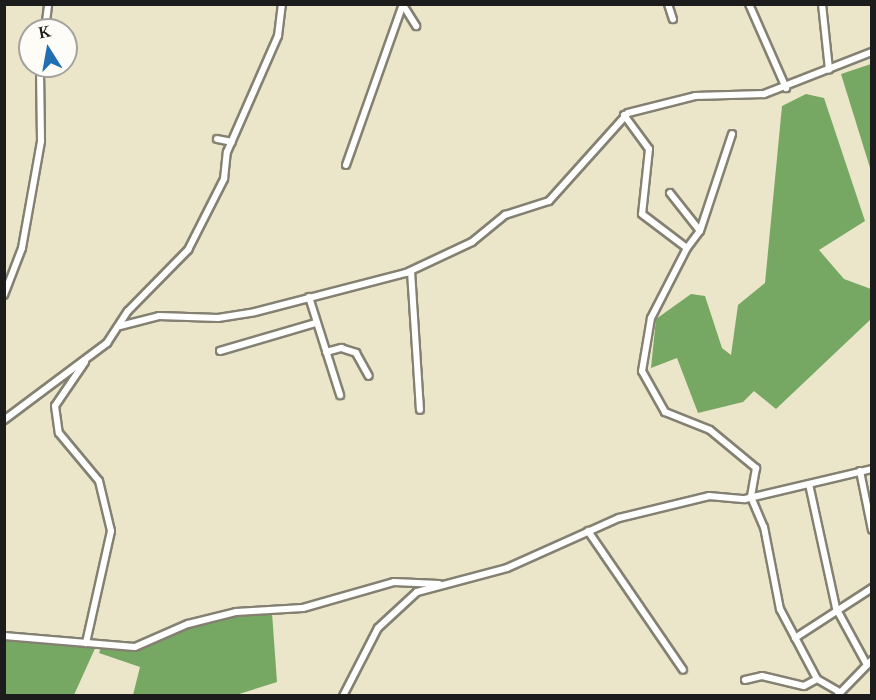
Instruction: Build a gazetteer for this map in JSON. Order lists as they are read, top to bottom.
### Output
{
  "north": "top"
}
